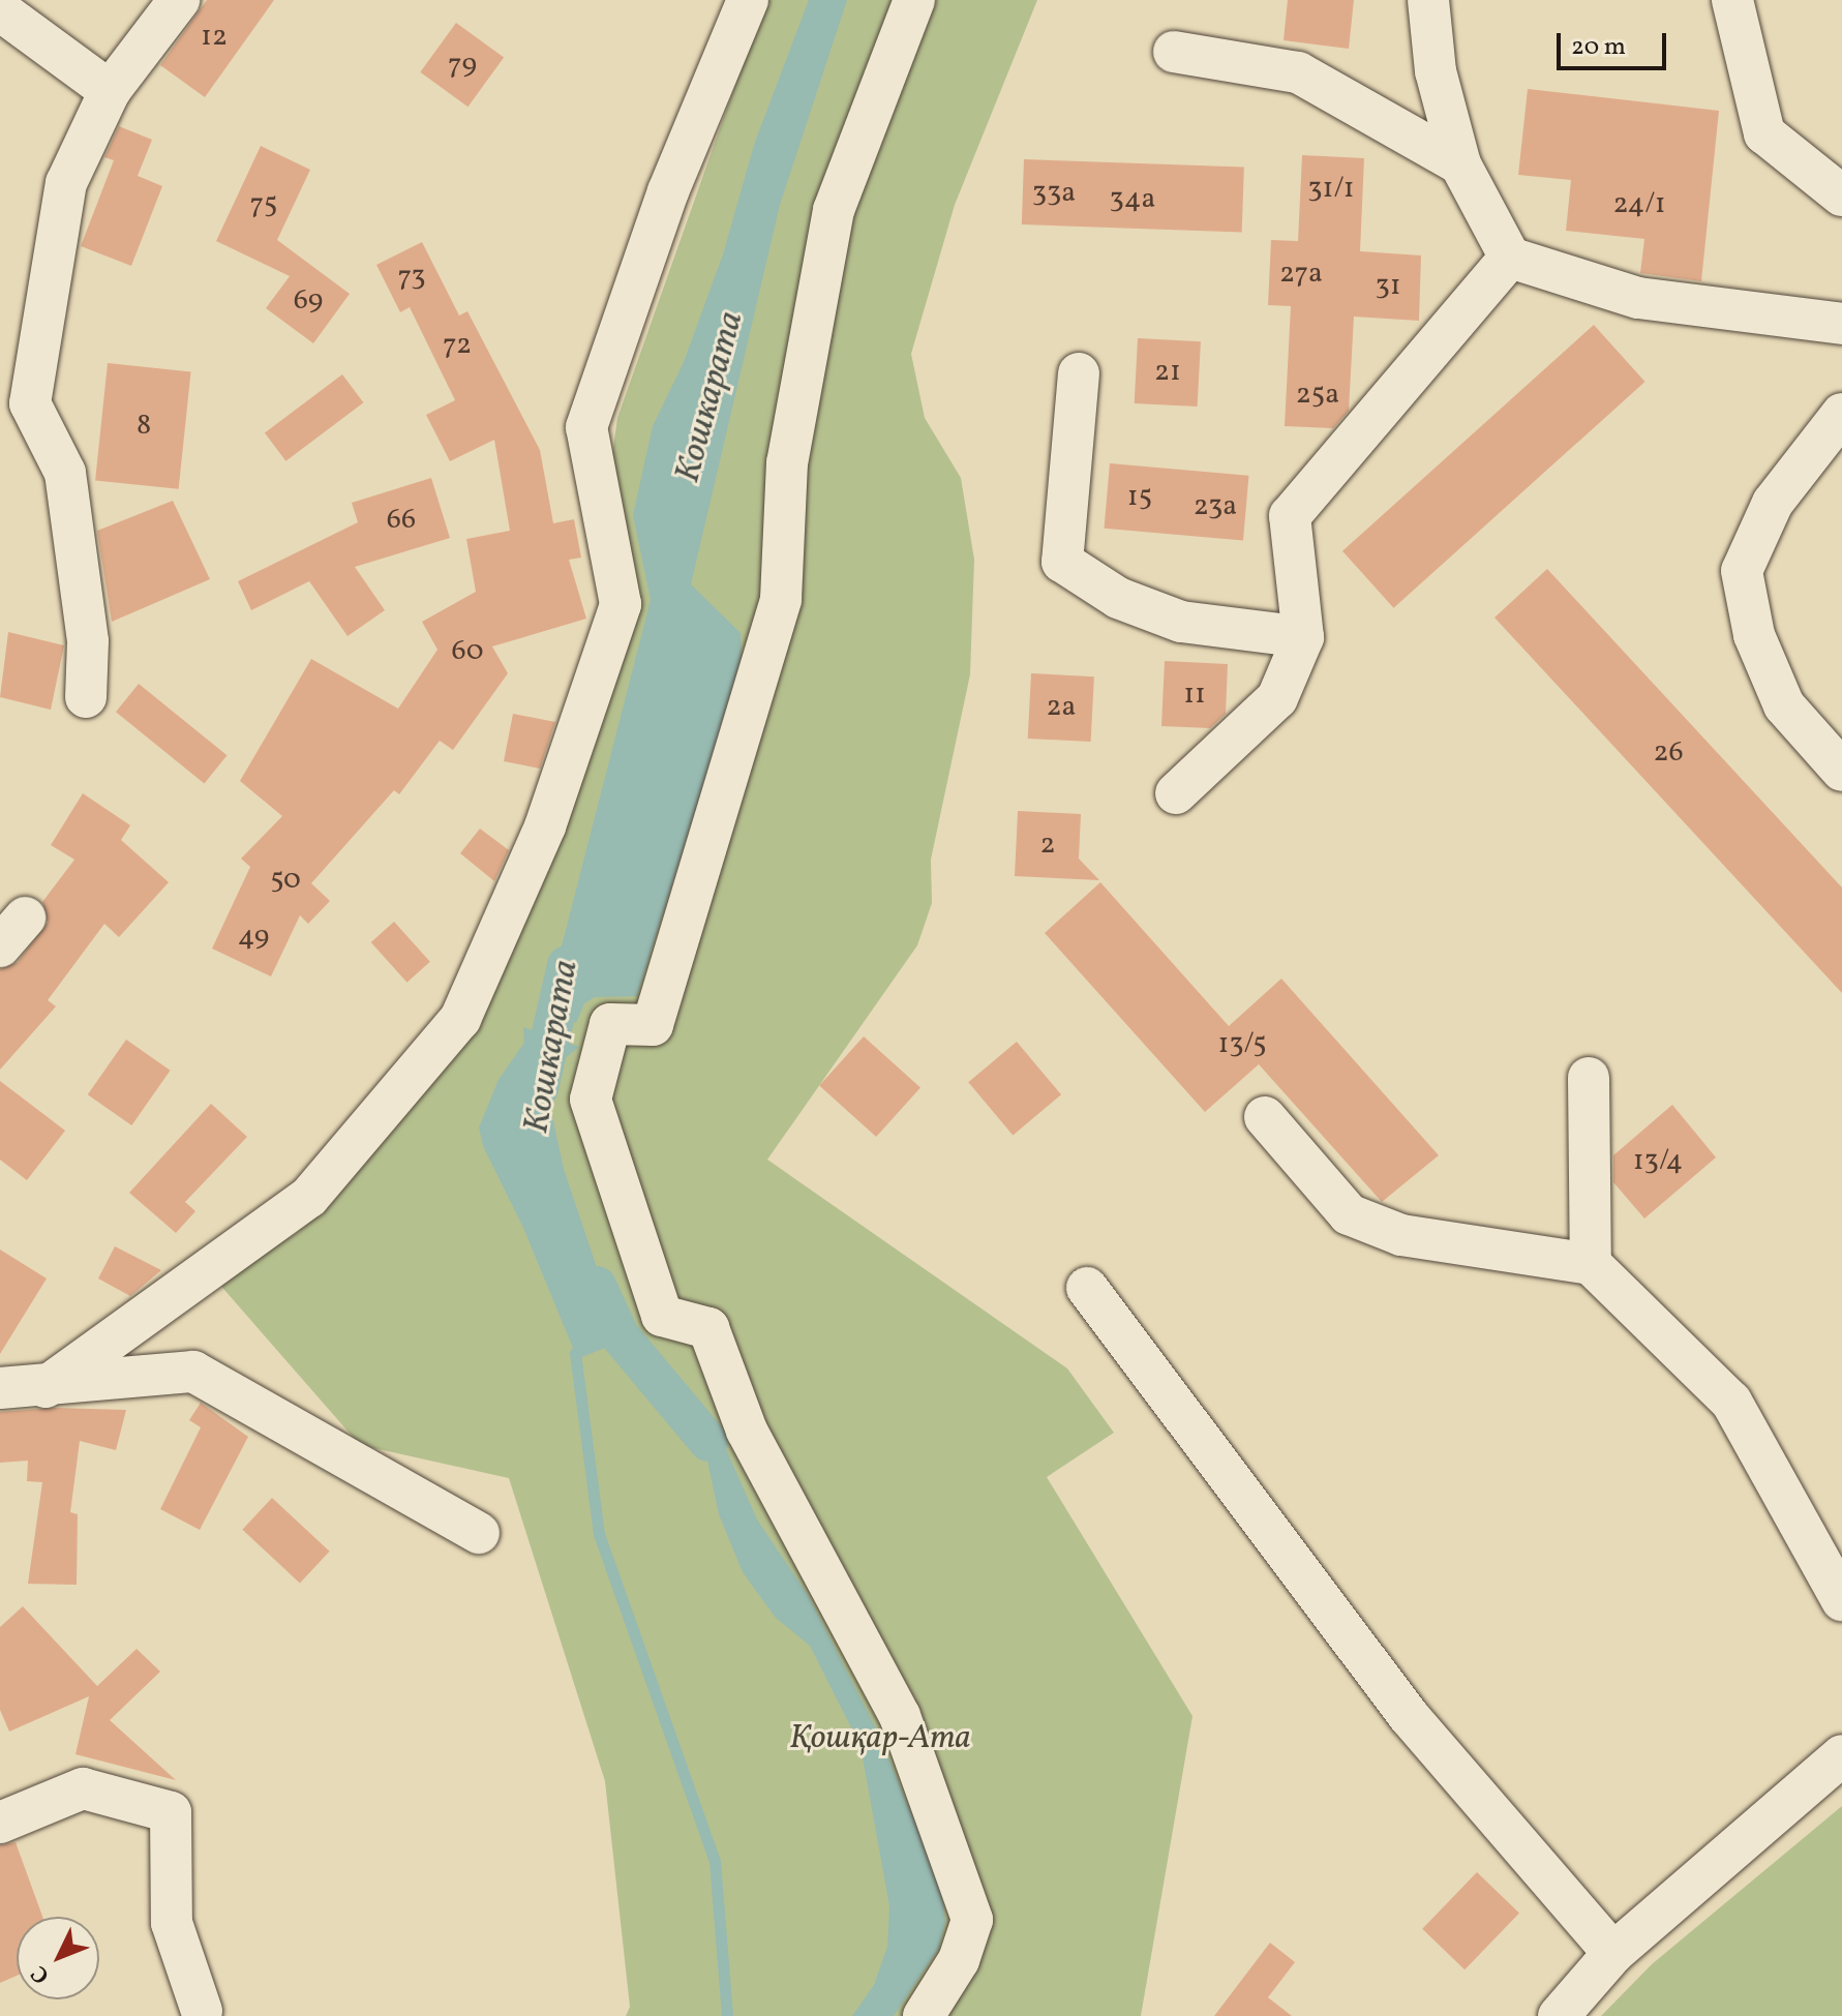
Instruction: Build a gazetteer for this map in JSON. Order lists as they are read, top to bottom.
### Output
{
  "water": ["Кошкарата"],
  "parks": ["Қошқар-Ата"],
  "house_numbers": [
    "12",
    "79",
    "31/1",
    "33а",
    "34а",
    "75",
    "24/1",
    "27а",
    "73",
    "31",
    "69",
    "72",
    "21",
    "25а",
    "8",
    "15",
    "23а",
    "66",
    "60",
    "11",
    "2а",
    "26",
    "2",
    "50",
    "49",
    "13/5",
    "13/4"
  ],
  "scale_bar": "20 m",
  "north": "bottom left"
}
